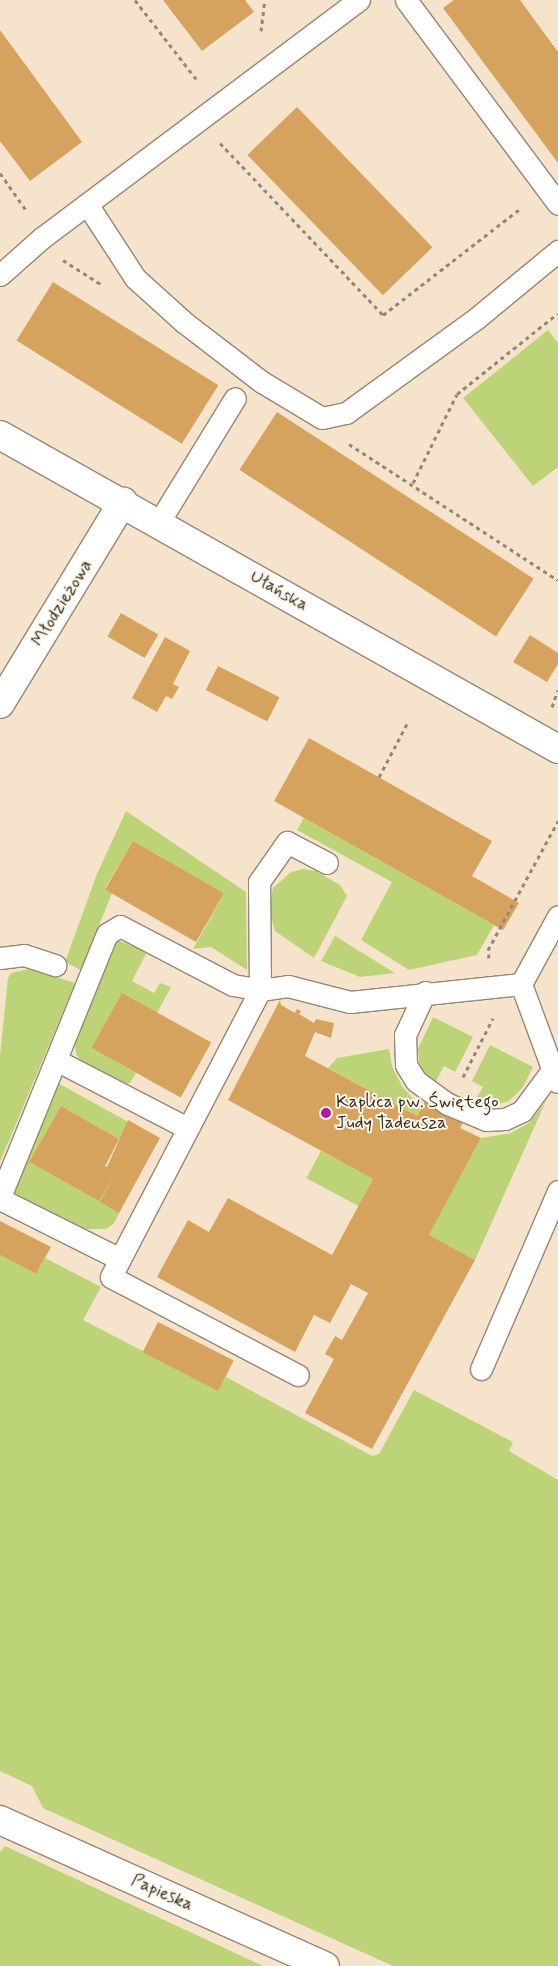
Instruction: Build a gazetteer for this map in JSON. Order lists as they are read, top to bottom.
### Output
{
  "streets": {
    "street": ["Ułańska", "Młodzieżowa", "Papieska"]
  },
  "crossings": [
    ["Ułańska", "Młodzieżowa"]
  ],
  "places": ["Kaplica pw. Świętego Judy Tadeusza"]
}
